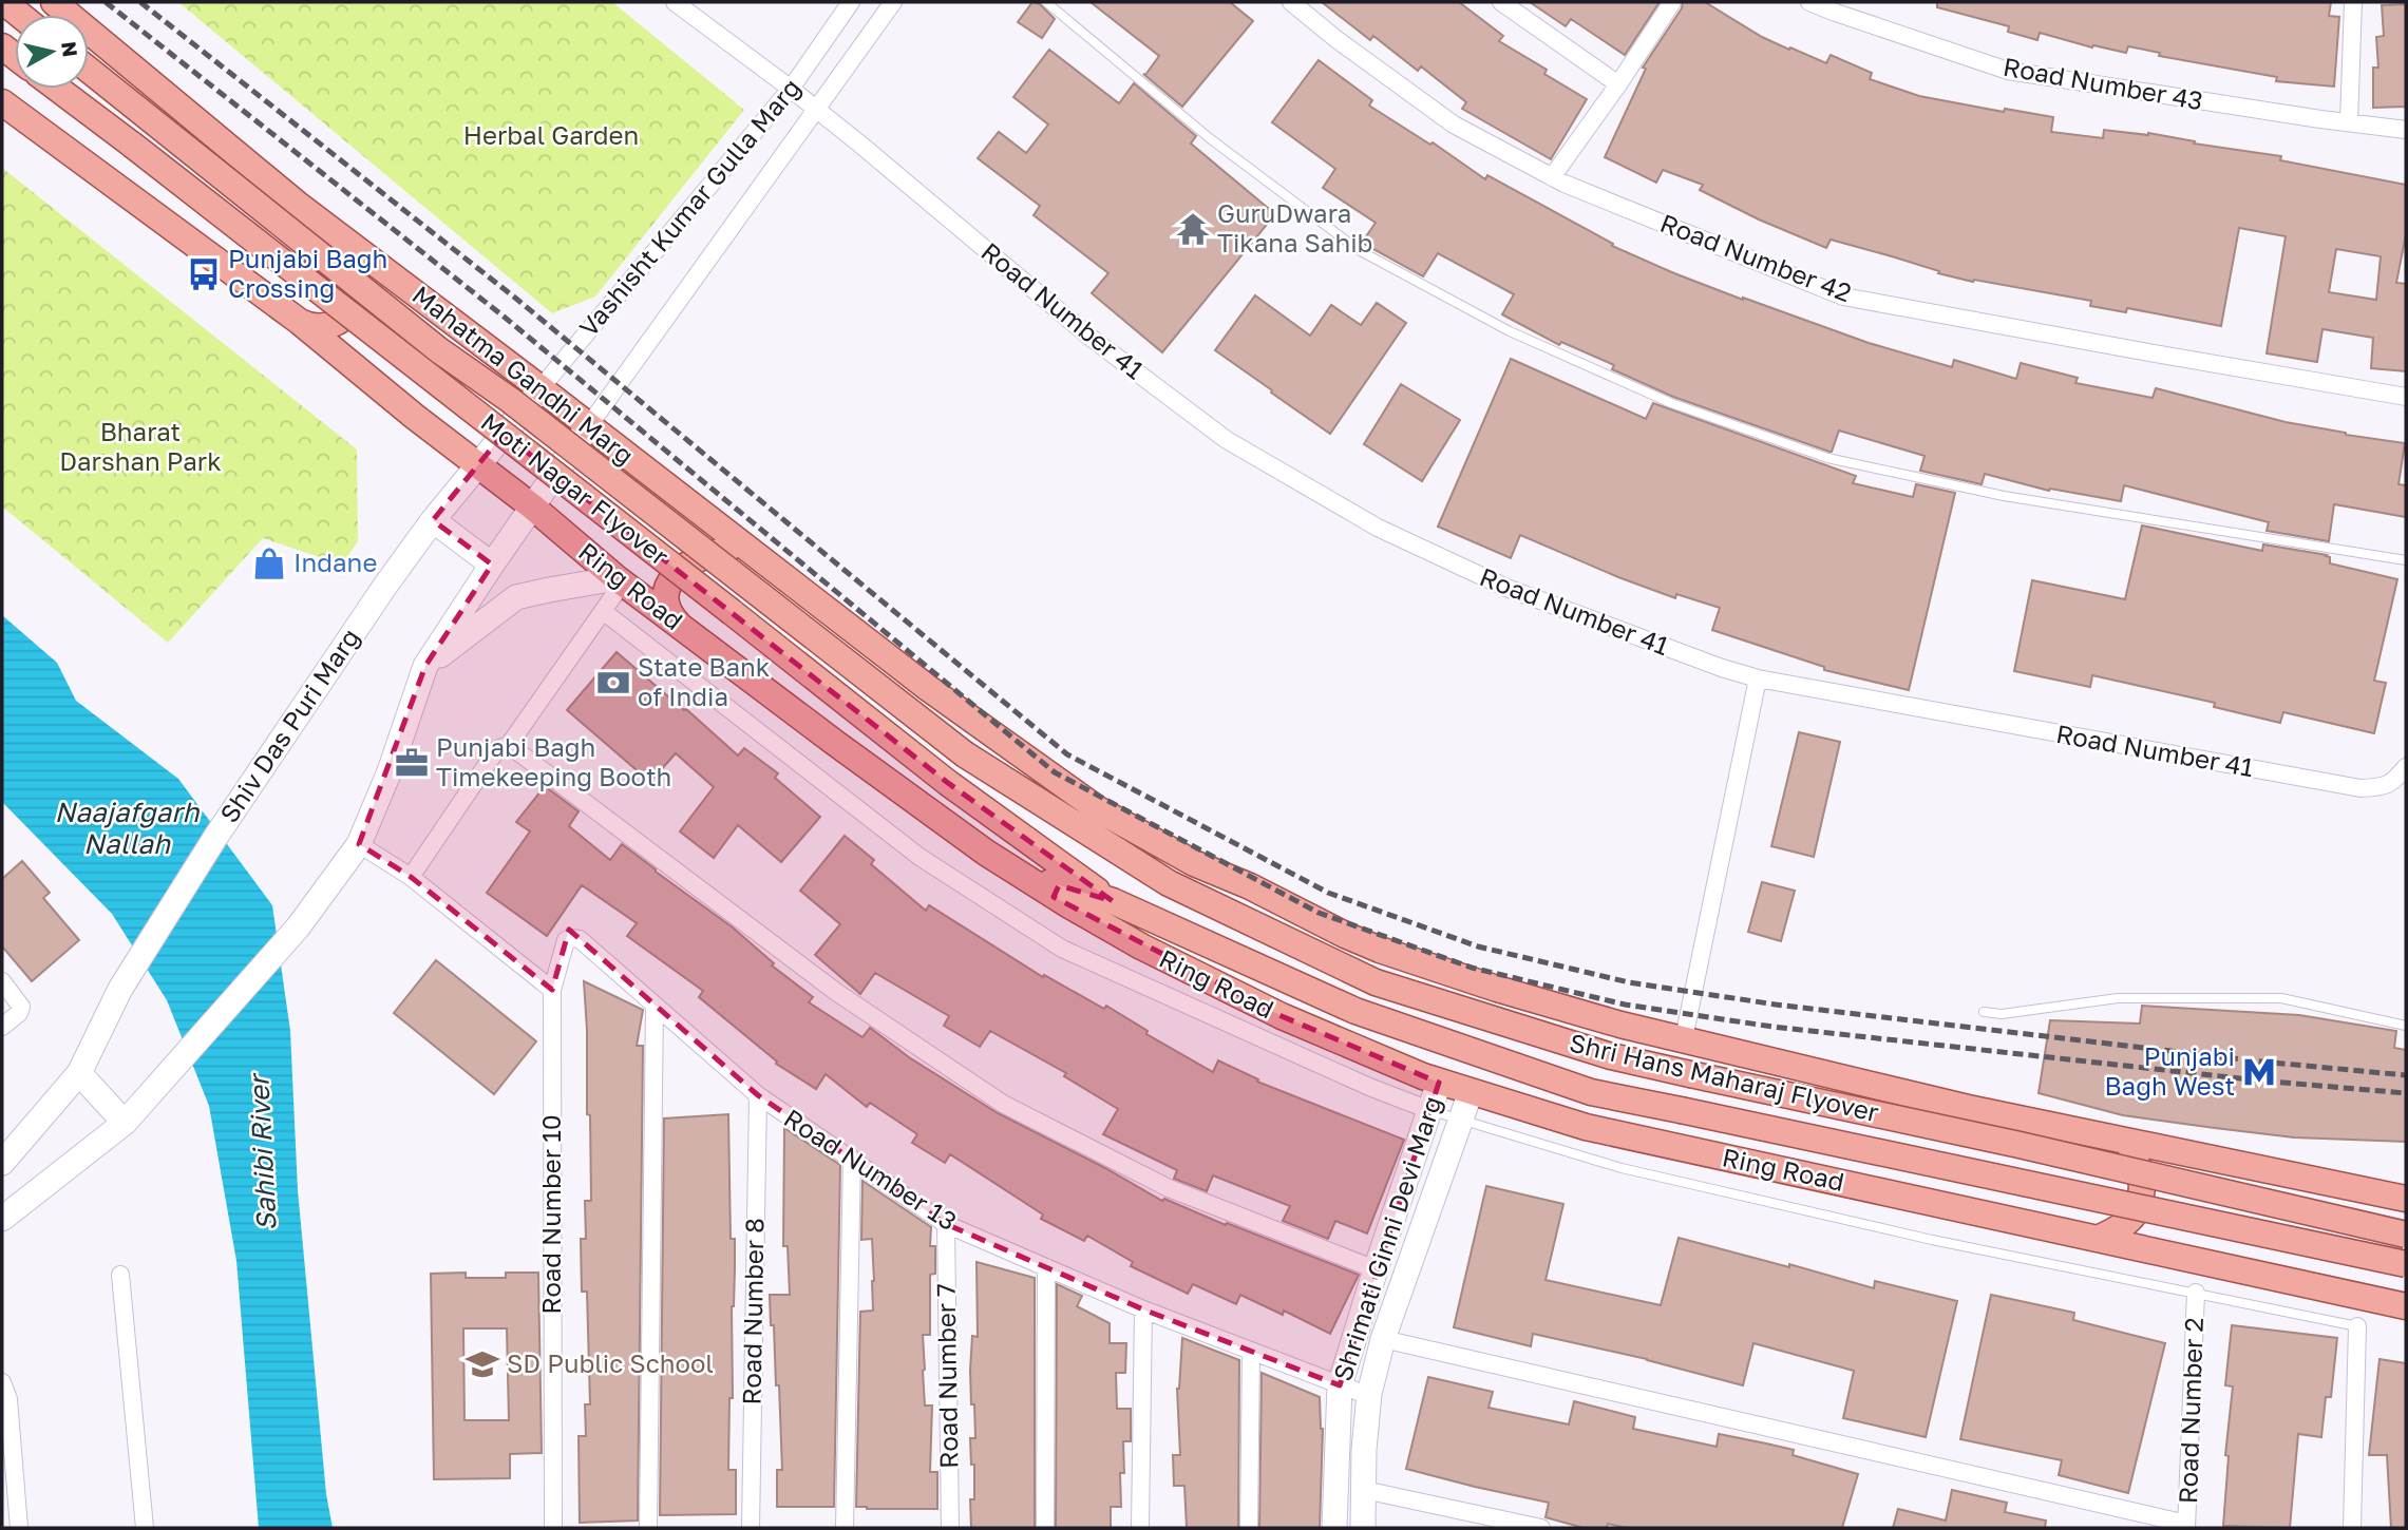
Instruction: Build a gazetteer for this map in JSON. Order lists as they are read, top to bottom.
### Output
{
  "streets": {
    "main road": [
      "Vashisht Kumar Gulla Marg",
      "Mahatma Gandhi Marg",
      "Moti Nagar Flyover",
      "Ring Road",
      "Shiv Das Puri Marg",
      "Shri Hans Maharaj Flyover",
      "Shrimati Ginni Devi Marg"
    ],
    "street": [
      "Road Number 43",
      "Road Number 42",
      "Road Number 41",
      "Road Number 13",
      "Road Number 10",
      "Road Number 8",
      "Road Number 7",
      "Road Number 2"
    ]
  },
  "crossings": [
    ["Vashisht Kumar Gulla Marg", "Road Number 41"],
    ["Vashisht Kumar Gulla Marg", "Mahatma Gandhi Marg"],
    ["Vashisht Kumar Gulla Marg", "Shiv Das Puri Marg"],
    ["Moti Nagar Flyover", "Shri Hans Maharaj Flyover"],
    ["Ring Road", "Shiv Das Puri Marg"],
    ["Ring Road", "Shrimati Ginni Devi Marg"],
    ["Road Number 13", "Road Number 10"],
    ["Road Number 13", "Shrimati Ginni Devi Marg"],
    ["Road Number 13", "Road Number 8"],
    ["Road Number 13", "Road Number 7"]
  ],
  "water": ["Naajafgarh Nallah", "Sahibi River"],
  "parks": ["Herbal Garden", "Bharat Darshan Park"],
  "places": {
    "temple": ["GuruDwara Tikana Sahib"],
    "bus stop": ["Punjabi Bagh Crossing"],
    "shop": ["Indane"],
    "bank": ["State Bank of India"],
    "office": ["Punjabi Bagh Timekeeping Booth"],
    "metro station": ["Punjabi Bagh West"],
    "school or university": ["SD Public School"]
  },
  "north": "right"
}
